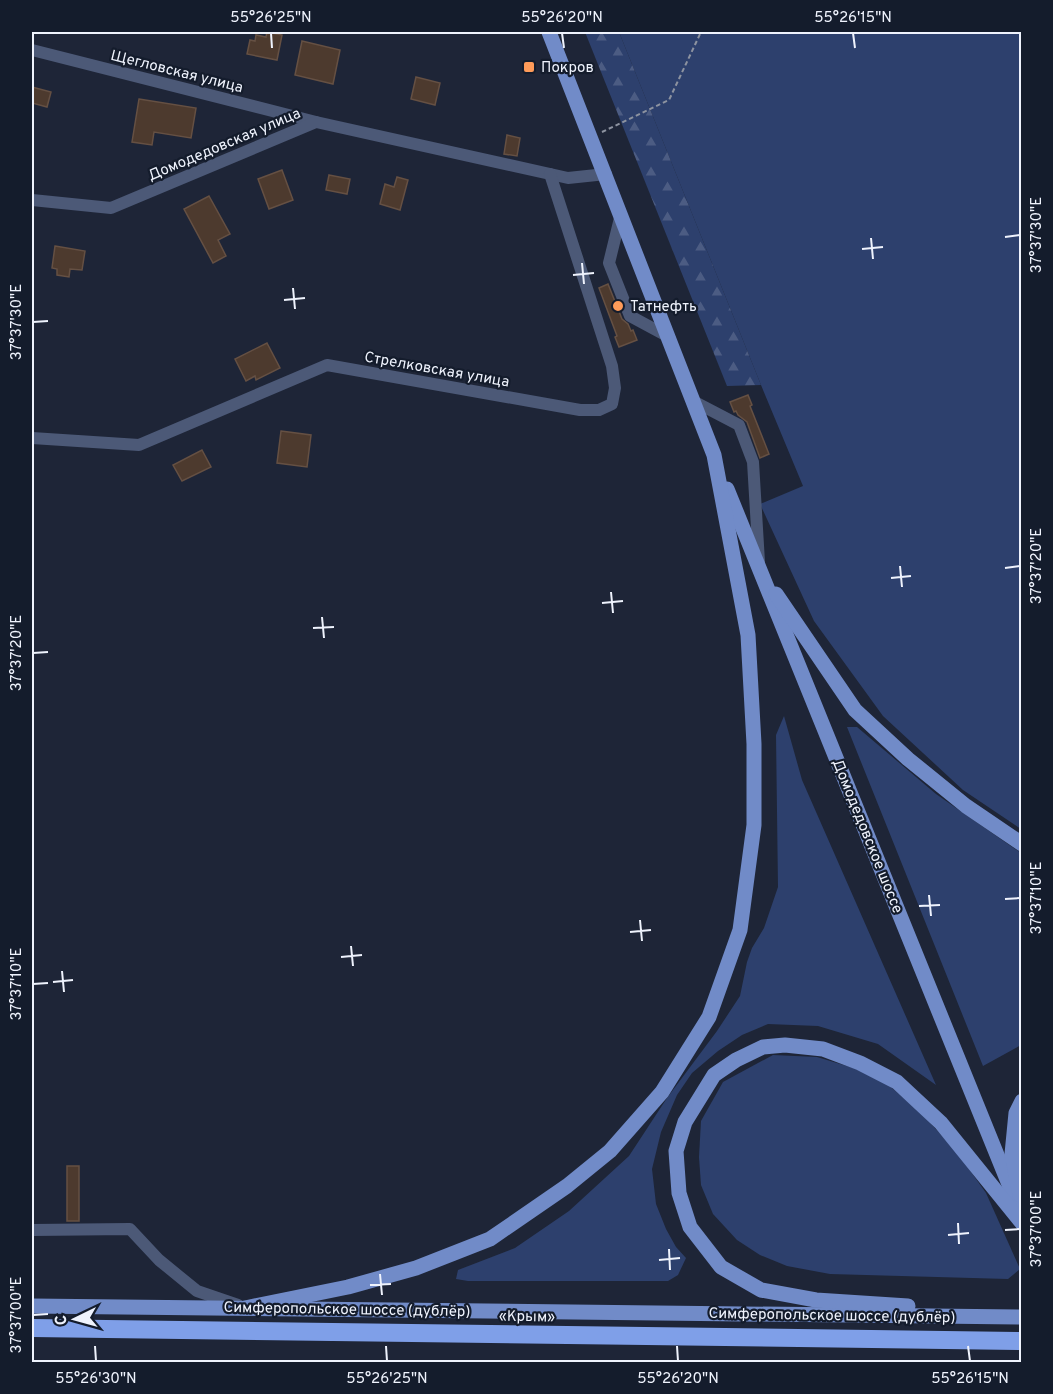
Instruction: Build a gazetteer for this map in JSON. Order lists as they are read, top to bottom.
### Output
{
  "streets": {
    "highway": ["«Крым»"],
    "main road": ["Домодедовское шоссе", "Симферопольское шоссе (дублёр)"],
    "street": ["Щегловская улица", "Домодедовская улица", "Стрелковская улица"]
  },
  "crossings": [
    ["Щегловская улица", "Домодедовская улица"],
    ["Домодедовская улица", "Стрелковская улица"]
  ],
  "places": {
    "transit": ["Покров"],
    "other": ["Татнефть"]
  },
  "north": "left",
  "coordinates": [
    "55°26'25\"N",
    "55°26'20\"N",
    "55°26'15\"N",
    "37°37'30\"E",
    "37°37'20\"E",
    "37°37'10\"E",
    "37°37'00\"E",
    "55°26'30\"N"
  ]
}
